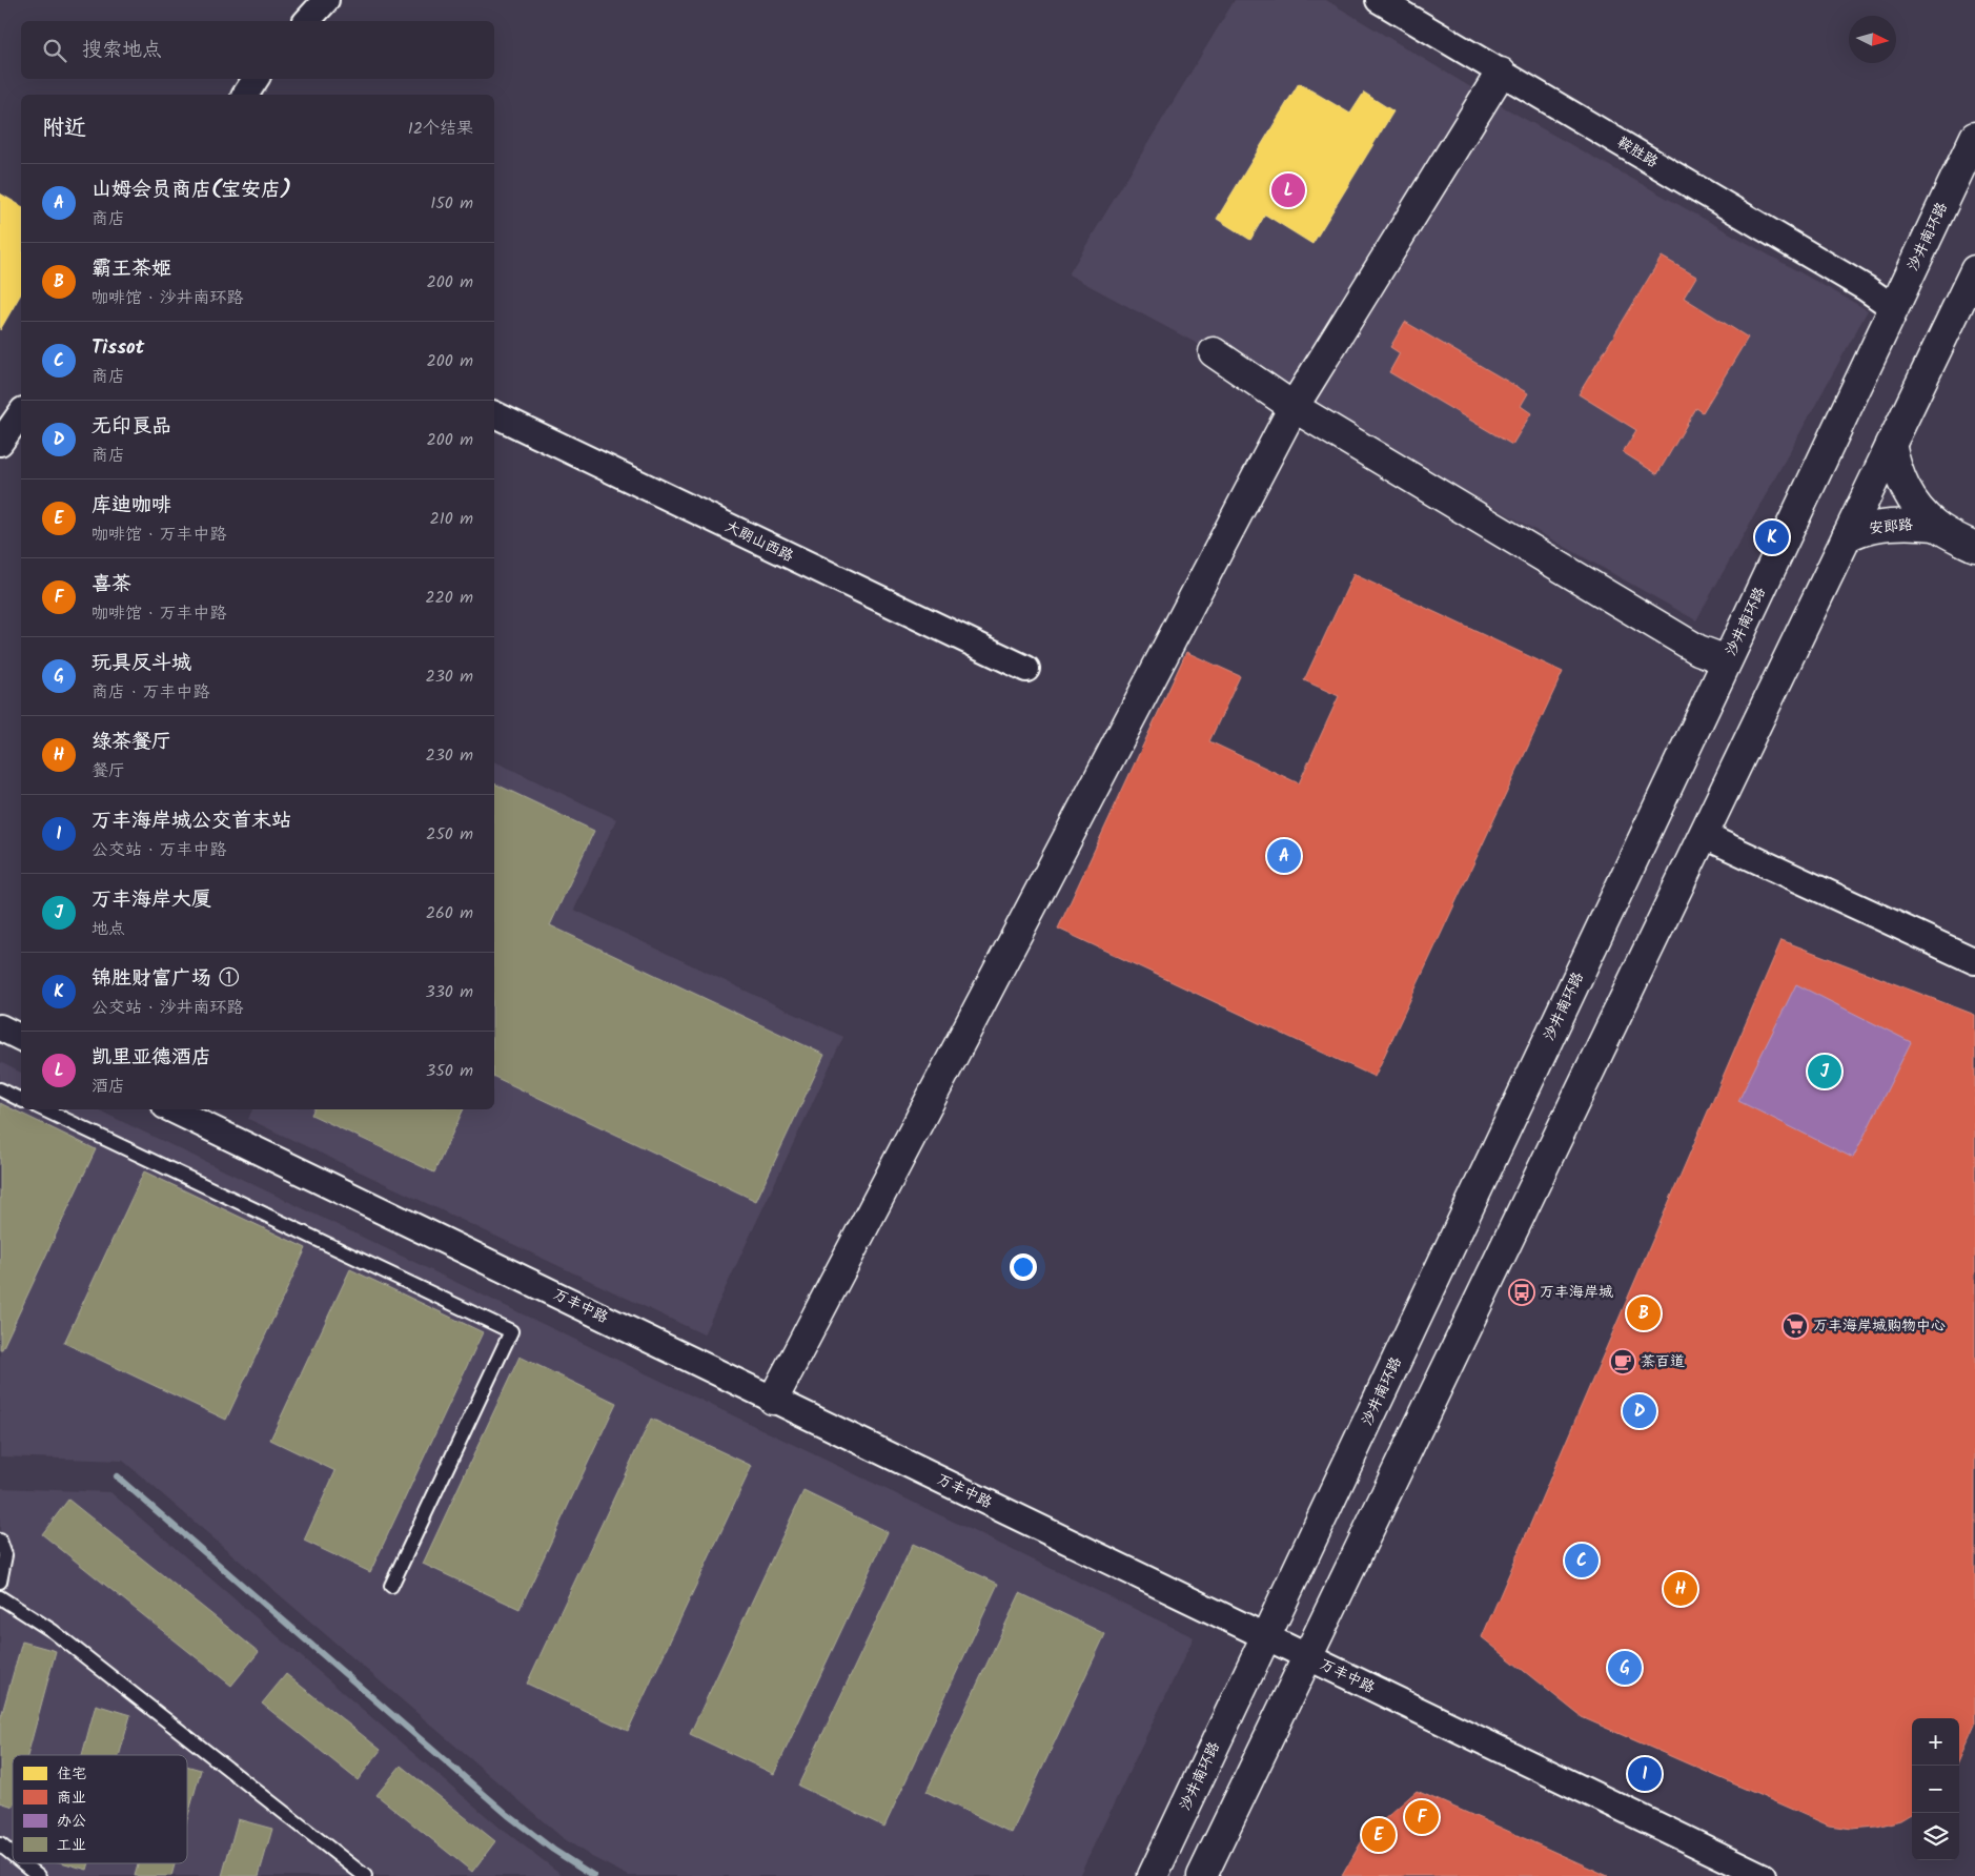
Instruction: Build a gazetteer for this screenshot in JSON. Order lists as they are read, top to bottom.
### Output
{
  "streets": {
    "main road": ["沙井南环路", "安郎路"],
    "street": ["鞍胜路", "大朗山西路", "万丰中路"]
  },
  "crossings": [
    ["鞍胜路", "沙井南环路"],
    ["沙井南环路", "万丰中路"]
  ],
  "places": {
    "bus stop": ["万丰海岸城"],
    "supermarket": ["万丰海岸城购物中心"],
    "cafe": ["茶百道"]
  },
  "legend": [
    "住宅",
    "商业",
    "办公",
    "工业"
  ],
  "north": "right",
  "page": {
    "search": "搜索地点",
    "heading": ["附近", "12个结果"],
    "list": [
      {
        "mark": "A",
        "name": "山姆会员商店(宝安店)",
        "note": "商店",
        "value": "150 m"
      },
      {
        "mark": "B",
        "name": "霸王茶姬",
        "note": "咖啡馆 · 沙井南环路",
        "value": "200 m"
      },
      {
        "mark": "C",
        "name": "Tissot",
        "note": "商店",
        "value": "200 m"
      },
      {
        "mark": "D",
        "name": "无印良品",
        "note": "商店",
        "value": "200 m"
      },
      {
        "mark": "E",
        "name": "库迪咖啡",
        "note": "咖啡馆 · 万丰中路",
        "value": "210 m"
      },
      {
        "mark": "F",
        "name": "喜茶",
        "note": "咖啡馆 · 万丰中路",
        "value": "220 m"
      },
      {
        "mark": "G",
        "name": "玩具反斗城",
        "note": "商店 · 万丰中路",
        "value": "230 m"
      },
      {
        "mark": "H",
        "name": "绿茶餐厅",
        "note": "餐厅",
        "value": "230 m"
      },
      {
        "mark": "I",
        "name": "万丰海岸城公交首末站",
        "note": "公交站 · 万丰中路",
        "value": "250 m"
      },
      {
        "mark": "J",
        "name": "万丰海岸大厦",
        "note": "地点",
        "value": "260 m"
      },
      {
        "mark": "K",
        "name": "锦胜财富广场 ①",
        "note": "公交站 · 沙井南环路",
        "value": "330 m"
      },
      {
        "mark": "L",
        "name": "凯里亚德酒店",
        "note": "酒店",
        "value": "350 m"
      }
    ],
    "pins": [
      "L",
      "K",
      "A",
      "J",
      "B",
      "D",
      "C",
      "H",
      "G",
      "I",
      "F",
      "E"
    ],
    "map_buttons": ["+", "−"]
  }
}
